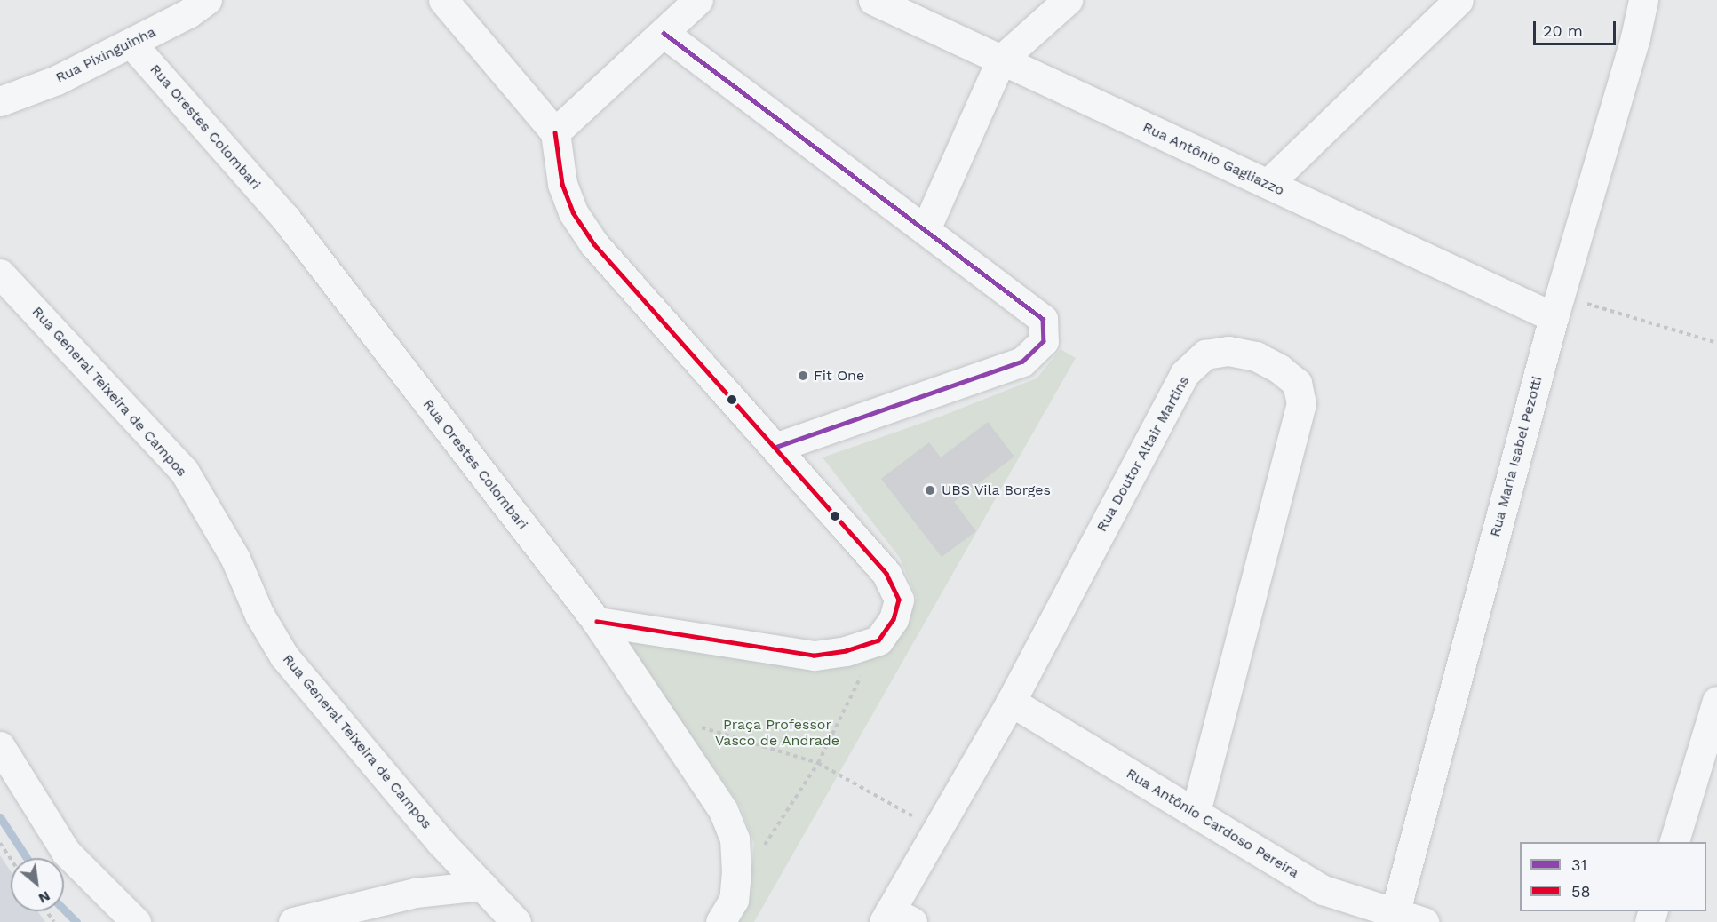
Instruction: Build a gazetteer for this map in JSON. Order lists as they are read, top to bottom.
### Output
{
  "streets": {
    "street": [
      "Rua Pixinguinha",
      "Rua Orestes Colombari",
      "Rua Antônio Gagliazzo",
      "Rua General Teixeira de Campos",
      "Rua Doutor Altair Martins",
      "Rua Maria Isabel Pezotti",
      "Rua Antônio Cardoso Pereira"
    ]
  },
  "crossings": [
    ["Rua Pixinguinha", "Rua Orestes Colombari"],
    ["Rua Antônio Gagliazzo", "Rua Maria Isabel Pezotti"],
    ["Rua Doutor Altair Martins", "Rua Antônio Cardoso Pereira"],
    ["Rua Maria Isabel Pezotti", "Rua Antônio Cardoso Pereira"]
  ],
  "parks": ["Praça Professor Vasco de Andrade"],
  "places": ["Fit One", "UBS Vila Borges"],
  "lines": ["transit line 31", "transit line 58"],
  "legend": ["31", "58"],
  "scale_bar": "20 m",
  "north": "bottom right"
}
